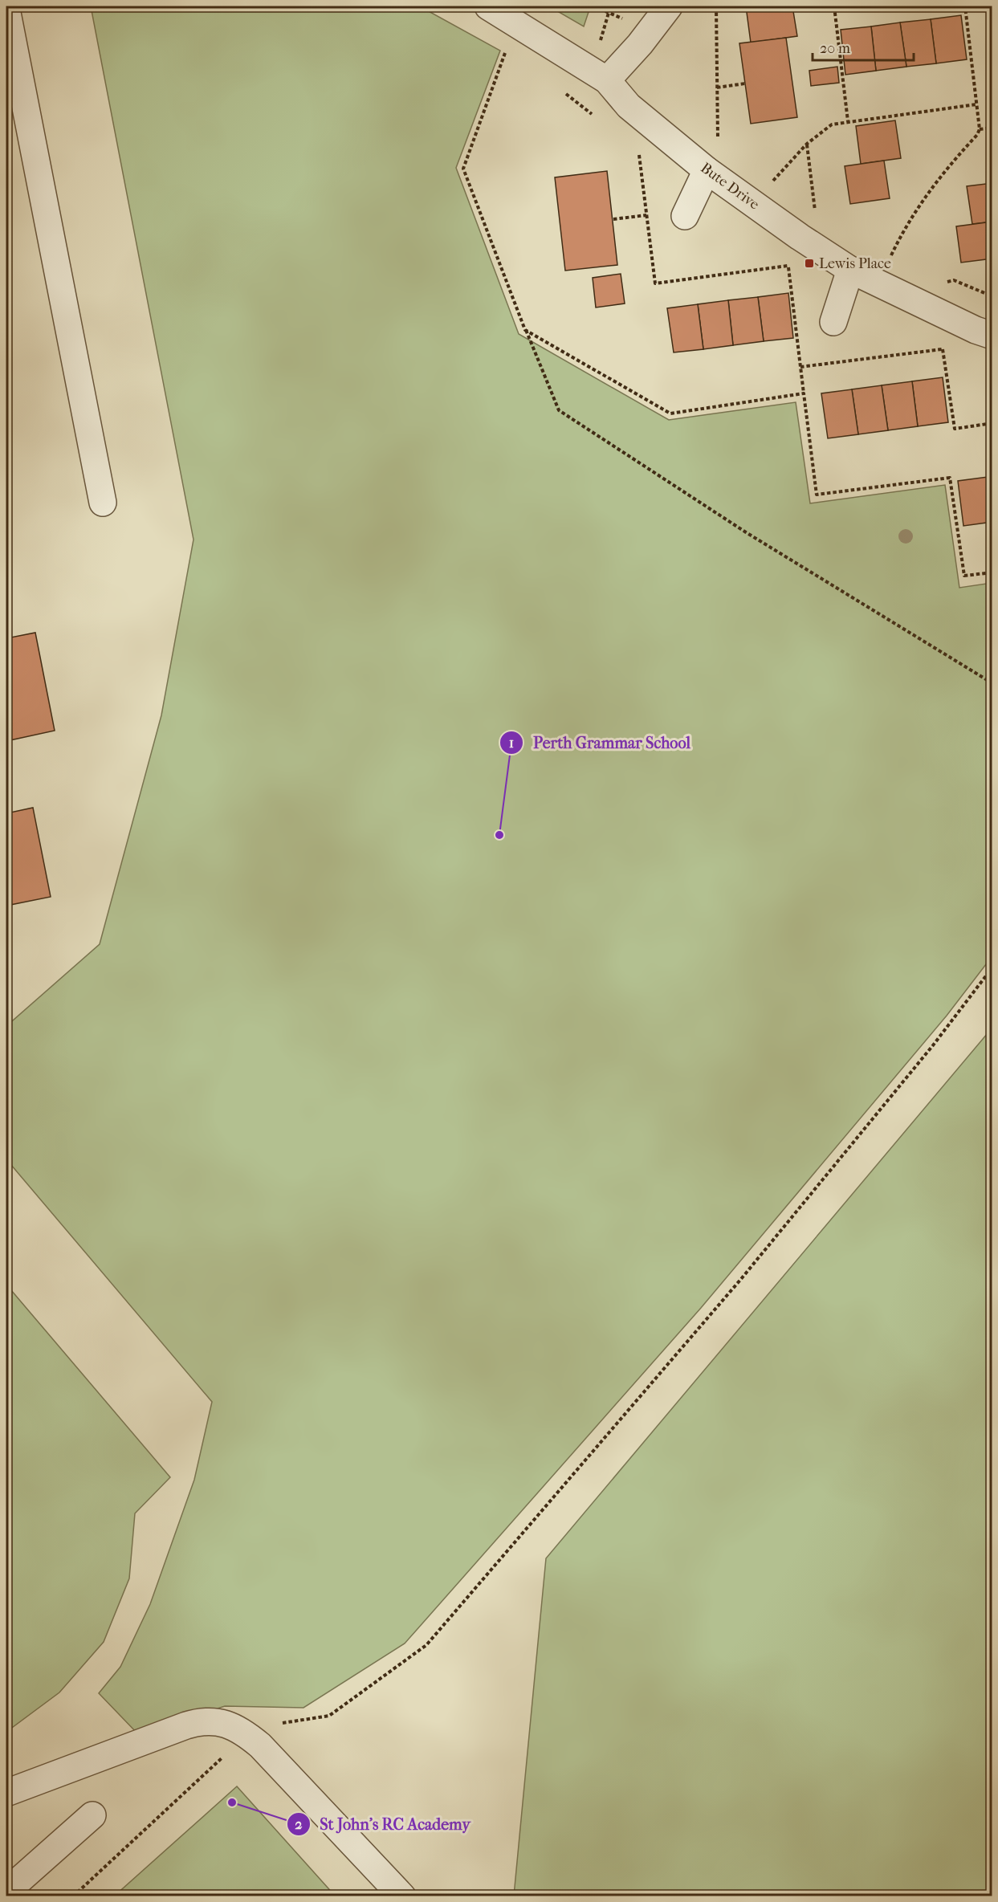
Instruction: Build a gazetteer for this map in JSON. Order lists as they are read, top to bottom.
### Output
{
  "streets": {
    "street": ["Bute Drive"]
  },
  "places": {
    "transit": ["Lewis Place"],
    "other": ["Perth Grammar School", "St John's RC Academy"]
  },
  "scale_bar": "20 m"
}
